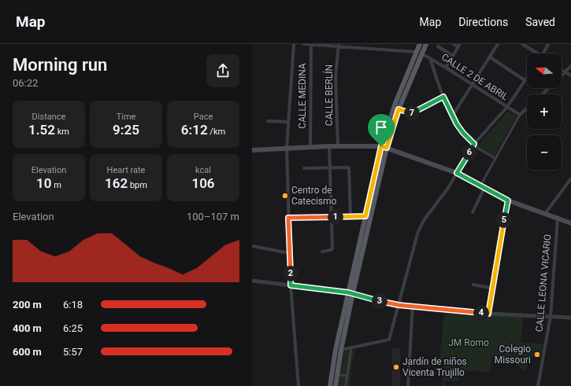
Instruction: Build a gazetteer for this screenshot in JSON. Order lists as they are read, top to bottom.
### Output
{
  "streets": {
    "street": [
      "CALLE 2 DE ABRIL",
      "CALLE BERLÍN",
      "CALLE MEDINA",
      "CALLE LEONA VICARIO"
    ]
  },
  "parks": ["JM Romo"],
  "places": ["Centro de Catecismo", "Colegio Missouri", "Jardín de niños Vicenta Trujillo"],
  "north": "left",
  "page": {
    "header": "Map",
    "nav": ["Map", "Directions", "Saved"],
    "heading": ["Morning run", "06:22"],
    "map_buttons": ["+", "−"],
    "stats": [
      ["Distance", "1.52 km"],
      ["Time", "9:25"],
      ["Pace", "6:12 /km"],
      ["Elevation", "10 m"],
      ["Heart rate", "162 bpm"],
      ["kcal", "106"]
    ],
    "pins": [
      "7",
      "6",
      "1",
      "5",
      "2",
      "3",
      "4"
    ],
    "chart": ["Elevation", "100–107 m"],
    "list": [
      {
        "name": "200 m",
        "note": "6:18"
      },
      {
        "name": "400 m",
        "note": "6:25"
      },
      {
        "name": "600 m",
        "note": "5:57"
      }
    ]
  }
}
